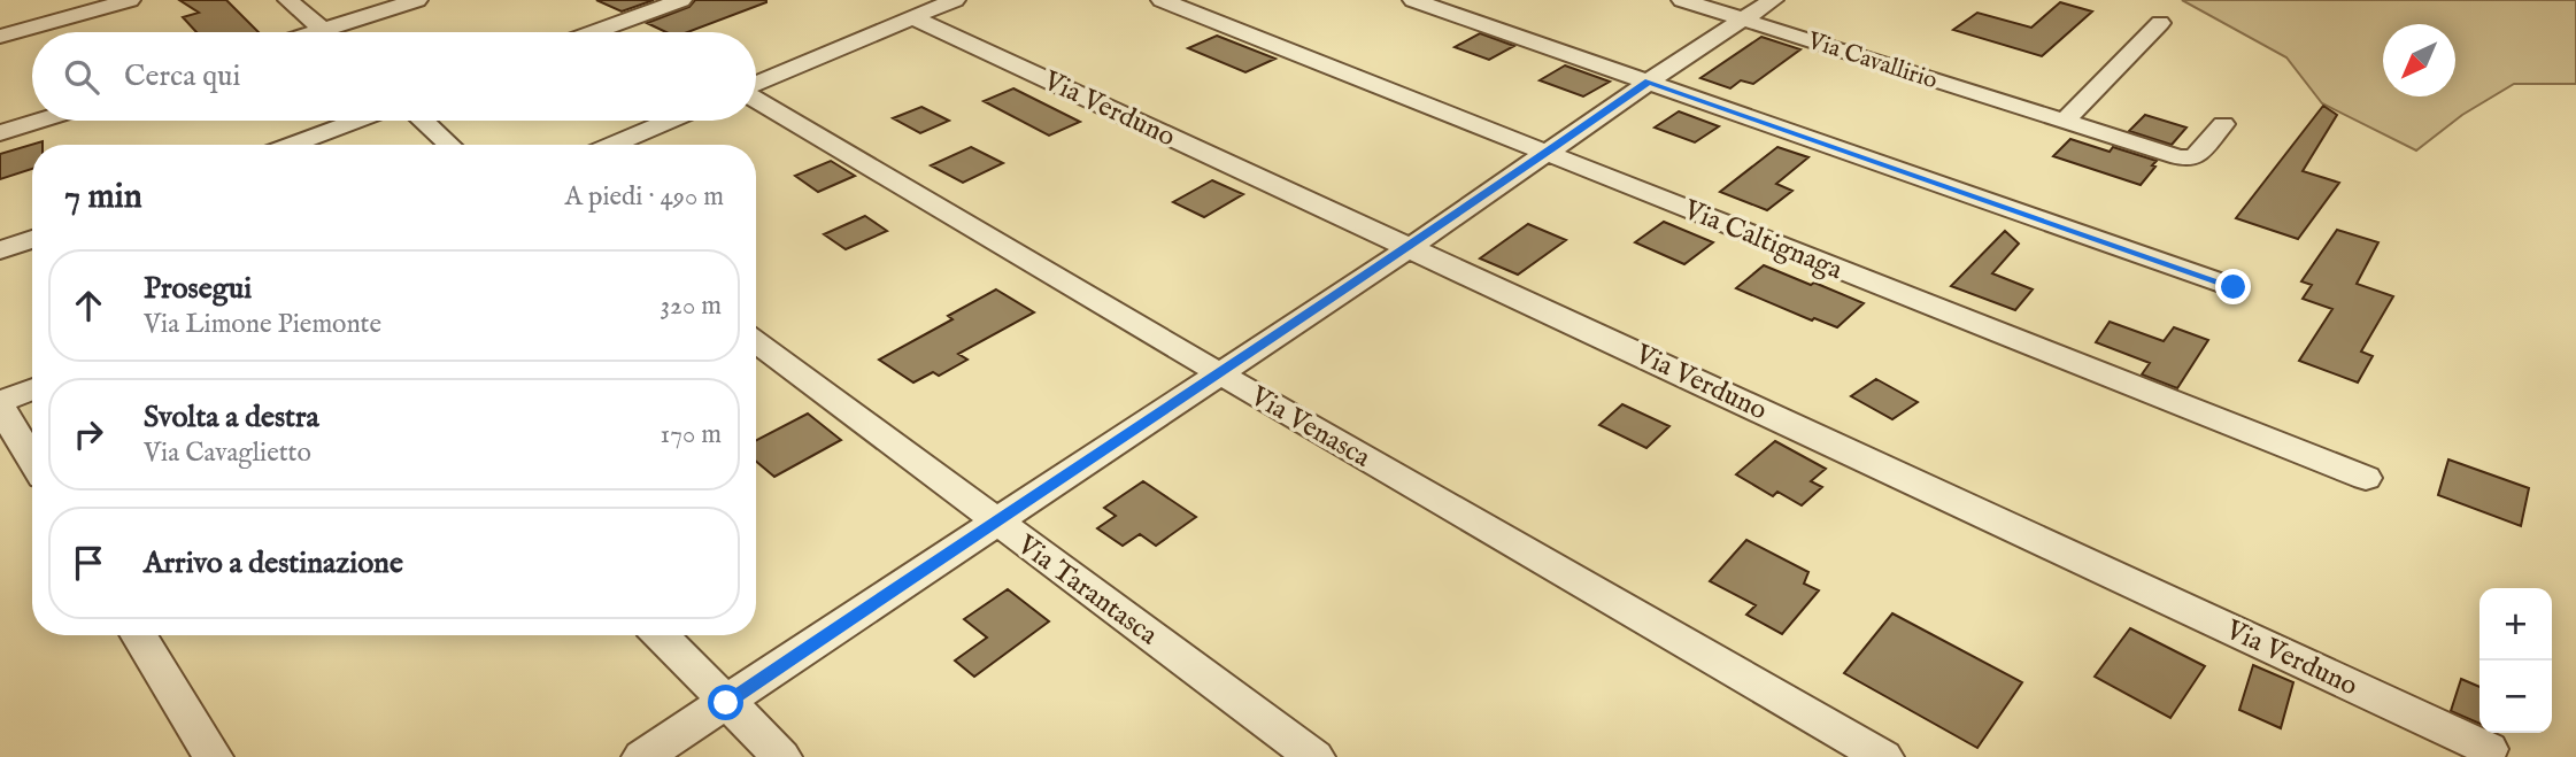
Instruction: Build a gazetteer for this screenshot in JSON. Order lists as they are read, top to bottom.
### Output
{
  "streets": {
    "street": [
      "Via Cavallirio",
      "Via Verduno",
      "Via Caltignaga",
      "Via Venasca",
      "Via Tarantasca"
    ]
  },
  "north": "bottom left",
  "page": {
    "search": "Cerca qui",
    "heading": ["7 min", "A piedi · 490 m"],
    "list": [
      ["Prosegui", "Via Limone Piemonte", "320 m"],
      ["Svolta a destra", "Via Cavaglietto", "170 m"],
      "Arrivo a destinazione"
    ],
    "map_buttons": ["+", "−"]
  }
}
